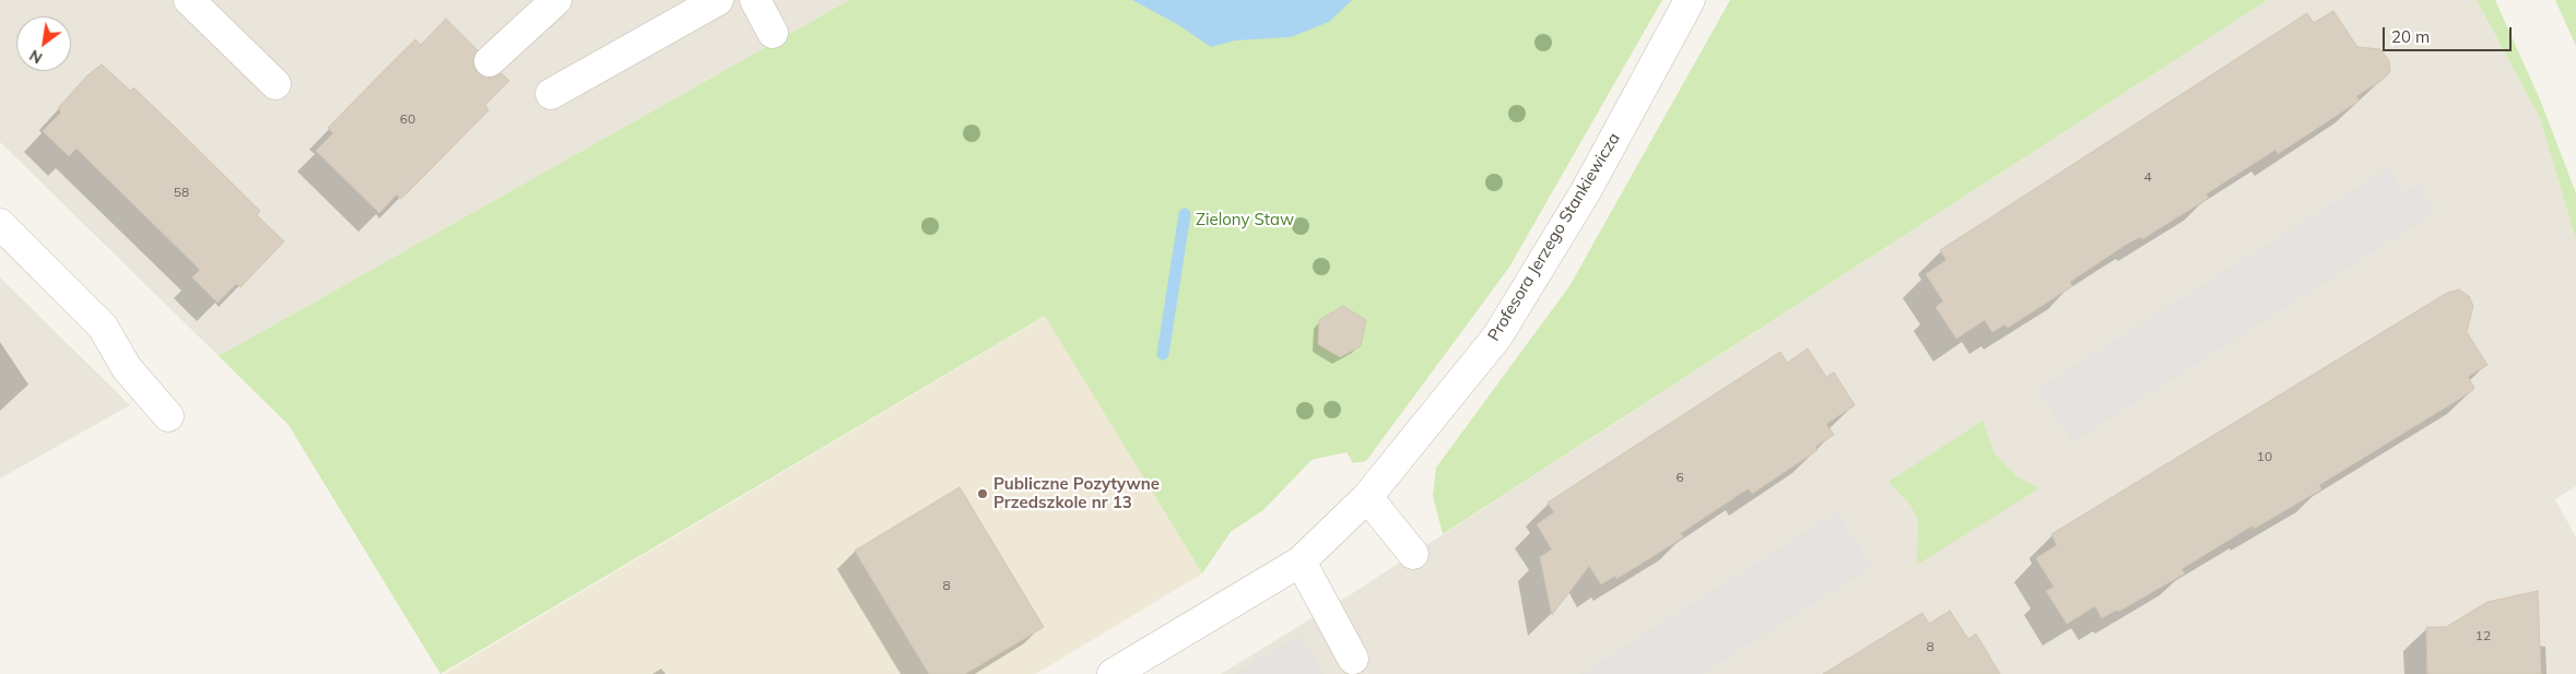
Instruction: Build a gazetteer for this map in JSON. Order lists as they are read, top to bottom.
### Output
{
  "streets": {
    "street": ["Profesora Jerzego Stankiewicza"]
  },
  "parks": ["Zielony Staw"],
  "places": ["Publiczne Pozytywne Przedszkole nr 13"],
  "house_numbers": [
    "60",
    "4",
    "58",
    "10",
    "6",
    "8",
    "12",
    "8"
  ],
  "scale_bar": "20 m",
  "north": "bottom left"
}
